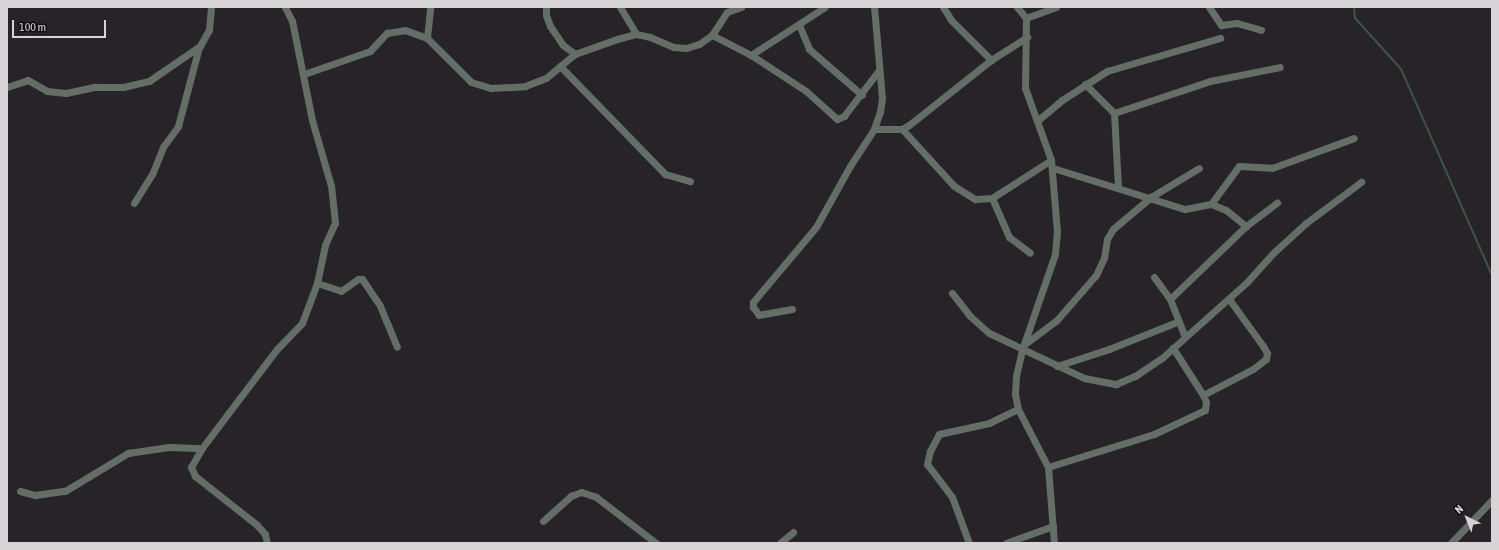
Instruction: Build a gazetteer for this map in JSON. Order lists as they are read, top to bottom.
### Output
{
  "scale_bar": "100 m",
  "north": "top left"
}
